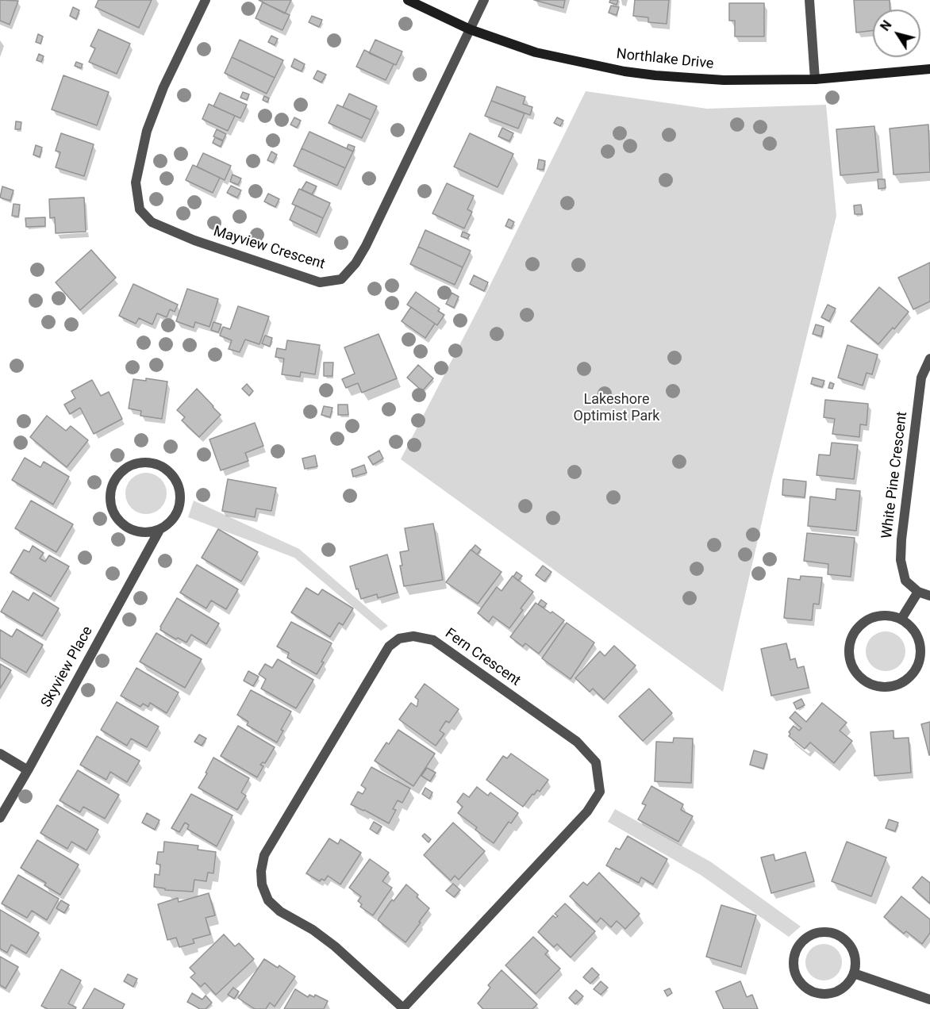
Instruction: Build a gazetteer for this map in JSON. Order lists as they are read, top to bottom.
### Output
{
  "streets": {
    "street": [
      "Northlake Drive",
      "Mayview Crescent",
      "White Pine Crescent",
      "Fern Crescent",
      "Skyview Place"
    ]
  },
  "crossings": [
    ["Northlake Drive", "Mayview Crescent"]
  ],
  "parks": ["Lakeshore Optimist Park"],
  "north": "top left"
}
